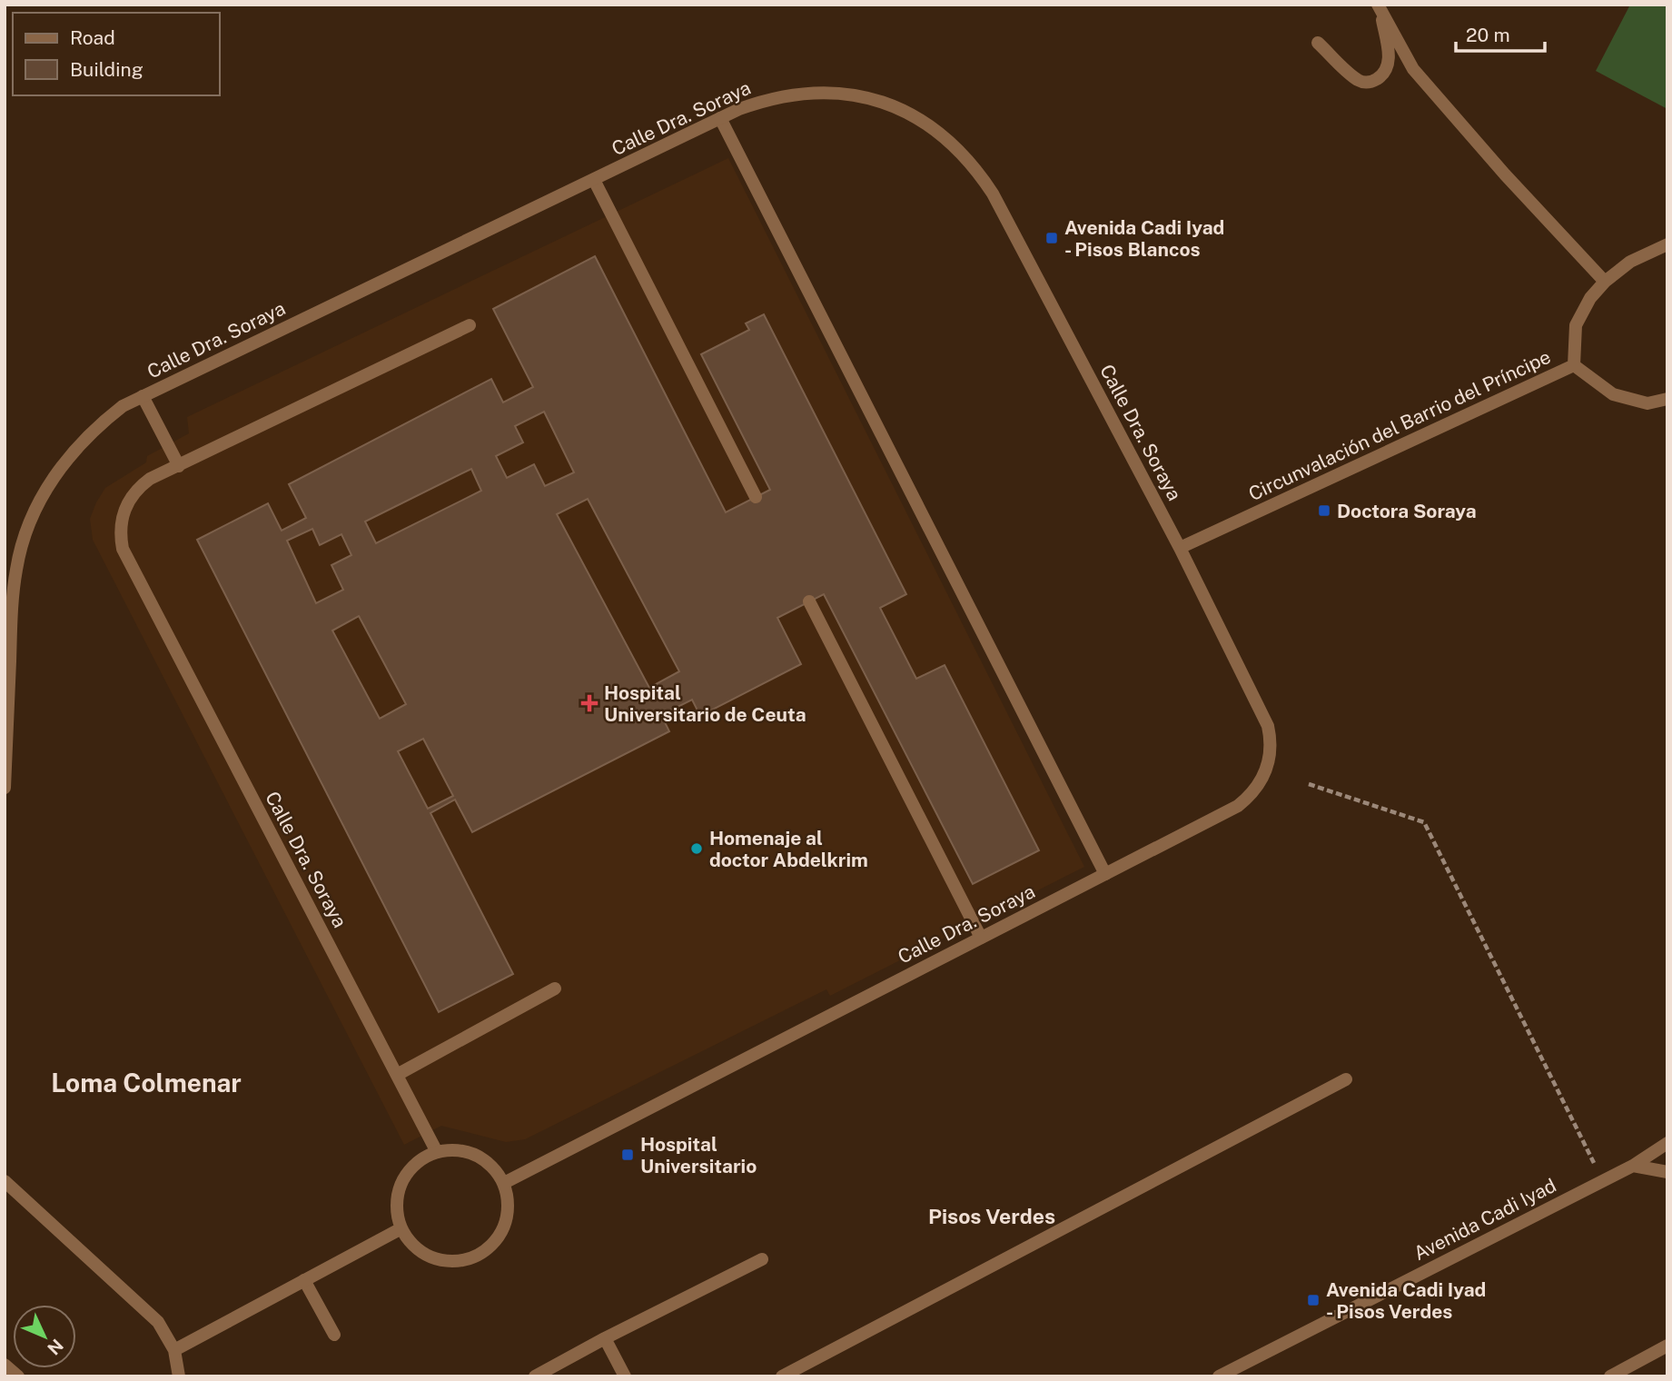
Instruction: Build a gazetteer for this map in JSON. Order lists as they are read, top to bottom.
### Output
{
  "streets": {
    "street": ["Calle Dra. Soraya", "Circunvalación del Barrio del Príncipe", "Avenida Cadi Iyad"]
  },
  "crossings": [
    ["Calle Dra. Soraya", "Circunvalación del Barrio del Príncipe"]
  ],
  "districts": ["Loma Colmenar", "Pisos Verdes"],
  "places": {
    "transit": [
      "Avenida Cadi Iyad - Pisos Blancos",
      "Doctora Soraya",
      "Hospital Universitario",
      "Avenida Cadi Iyad - Pisos Verdes"
    ],
    "health": ["Hospital Universitario de Ceuta"],
    "other": ["Homenaje al doctor Abdelkrim"]
  },
  "legend": ["Road", "Building"],
  "scale_bar": "20 m",
  "north": "bottom right"
}
